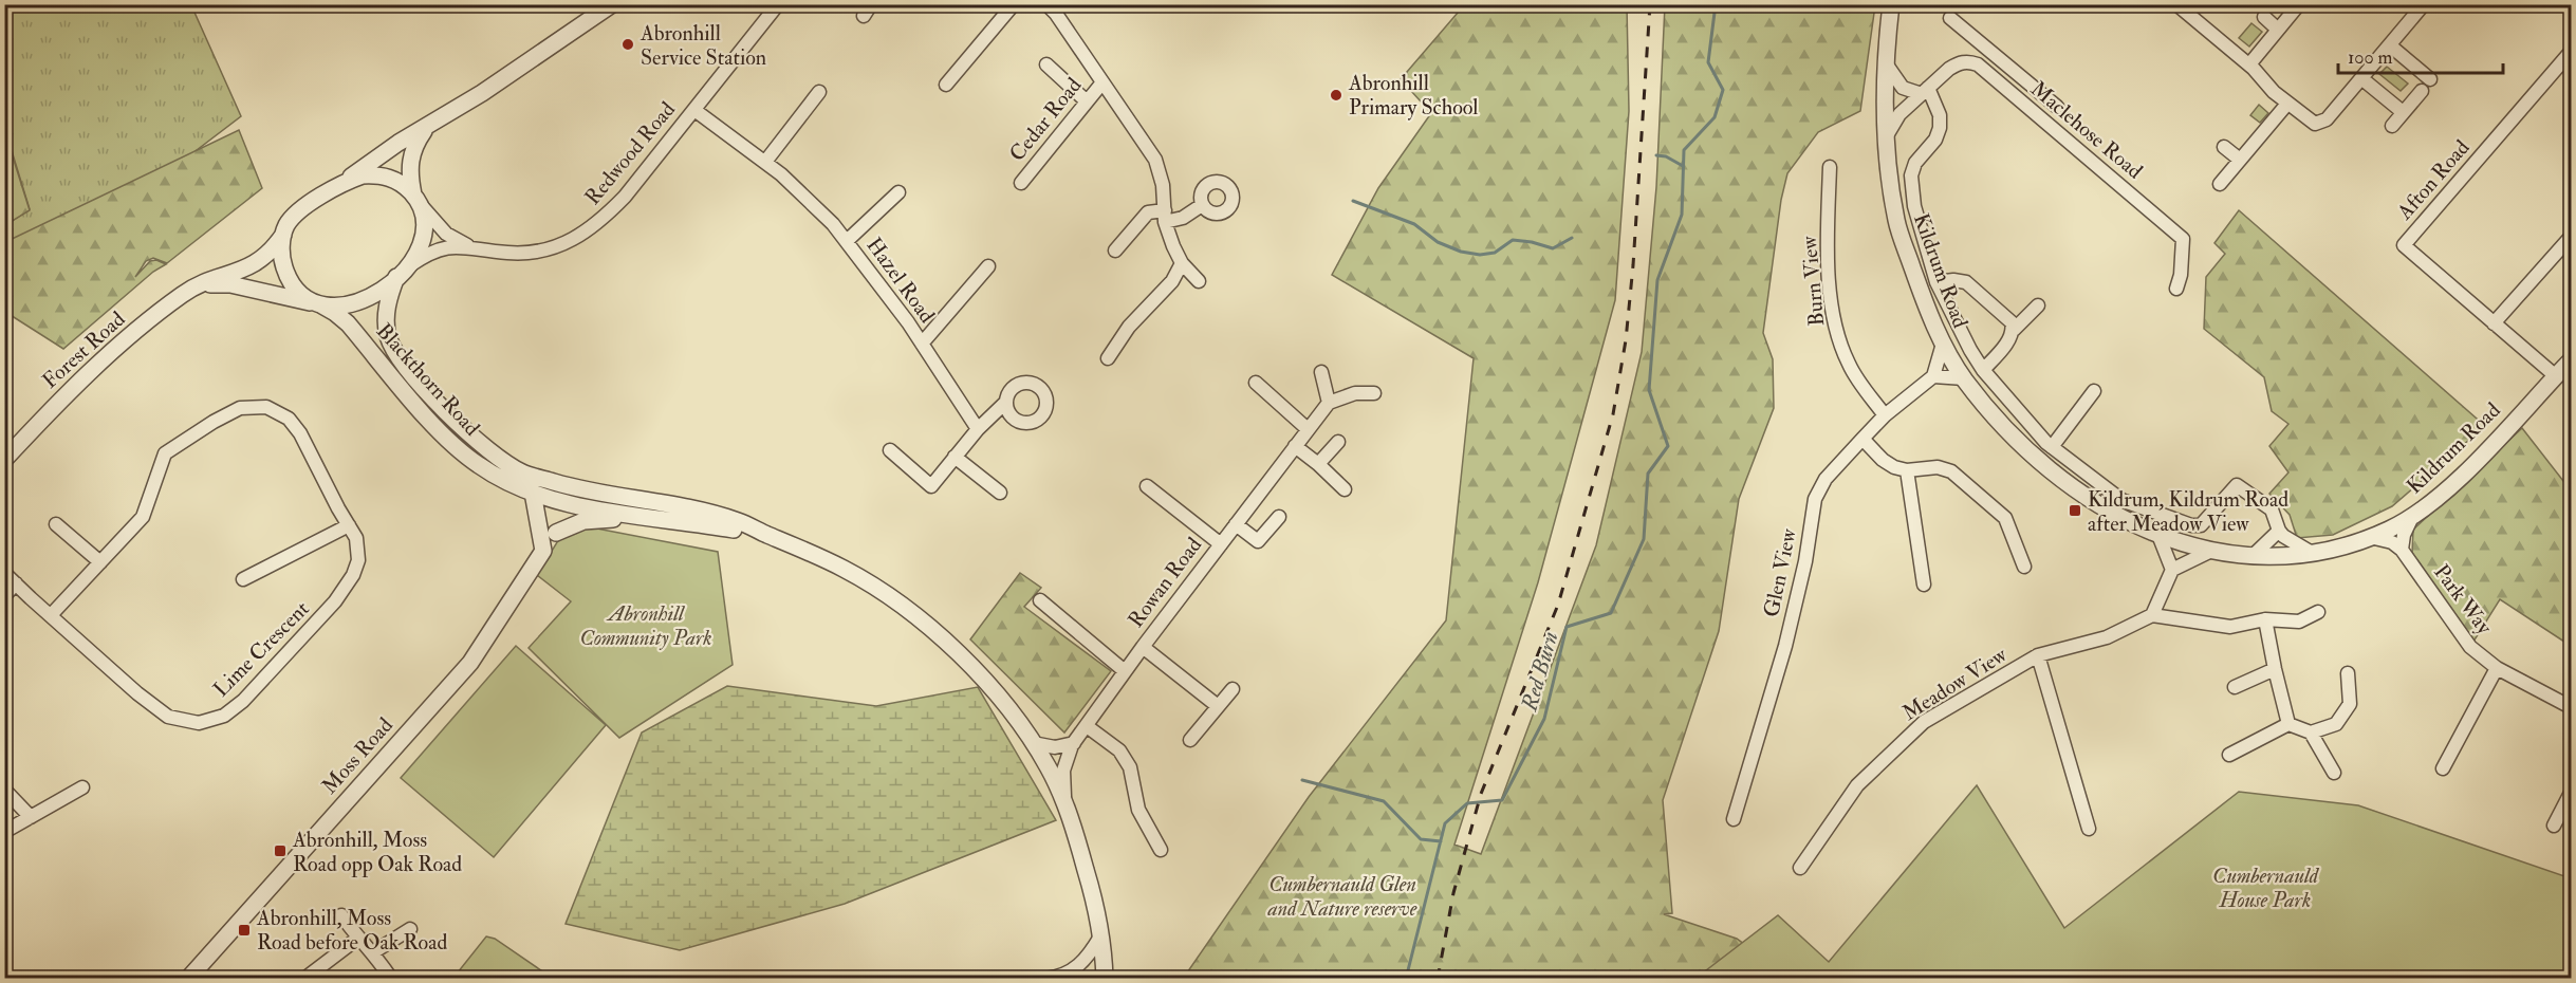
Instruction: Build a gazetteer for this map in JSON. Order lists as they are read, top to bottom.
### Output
{
  "streets": {
    "street": [
      "Cedar Road",
      "Maclehose Road",
      "Redwood Road",
      "Afton Road",
      "Kildrum Road",
      "Hazel Road",
      "Burn View",
      "Forest Road",
      "Blackthorn Road",
      "Glen View",
      "Rowan Road",
      "Park Way",
      "Lime Crescent",
      "Meadow View",
      "Moss Road"
    ]
  },
  "crossings": [
    ["Maclehose Road", "Kildrum Road"],
    ["Redwood Road", "Hazel Road"],
    ["Redwood Road", "Forest Road"],
    ["Redwood Road", "Blackthorn Road"],
    ["Afton Road", "Kildrum Road"],
    ["Burn View", "Glen View"],
    ["Forest Road", "Blackthorn Road"],
    ["Blackthorn Road", "Rowan Road"],
    ["Blackthorn Road", "Moss Road"]
  ],
  "water": ["Red Burn"],
  "parks": ["Abronhill Community Park", "Cumbernauld House Park", "Cumbernauld Glen and Nature reserve"],
  "places": {
    "other": ["Abronhill Service Station", "Abronhill Primary School"],
    "transit": ["Kildrum, Kildrum Road after Meadow View", "Abronhill, Moss Road opp Oak Road", "Abronhill, Moss Road before Oak Road"]
  },
  "scale_bar": "100 m"
}
